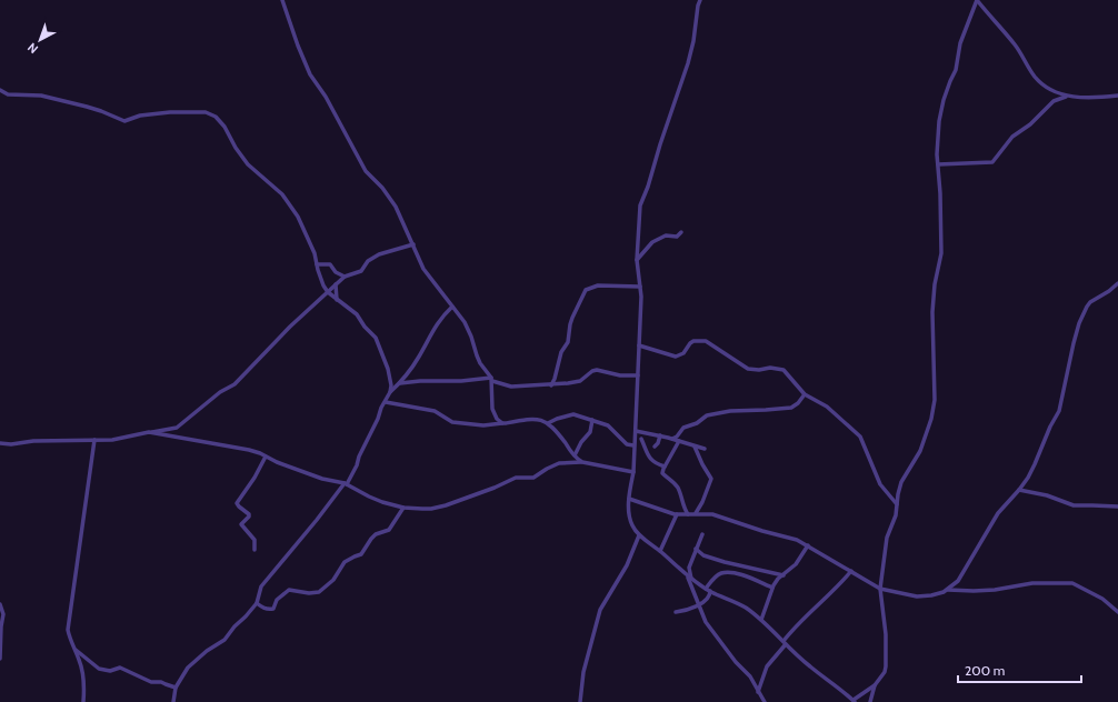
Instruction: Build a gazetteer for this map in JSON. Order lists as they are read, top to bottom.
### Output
{
  "scale_bar": "200 m",
  "north": "bottom left"
}
